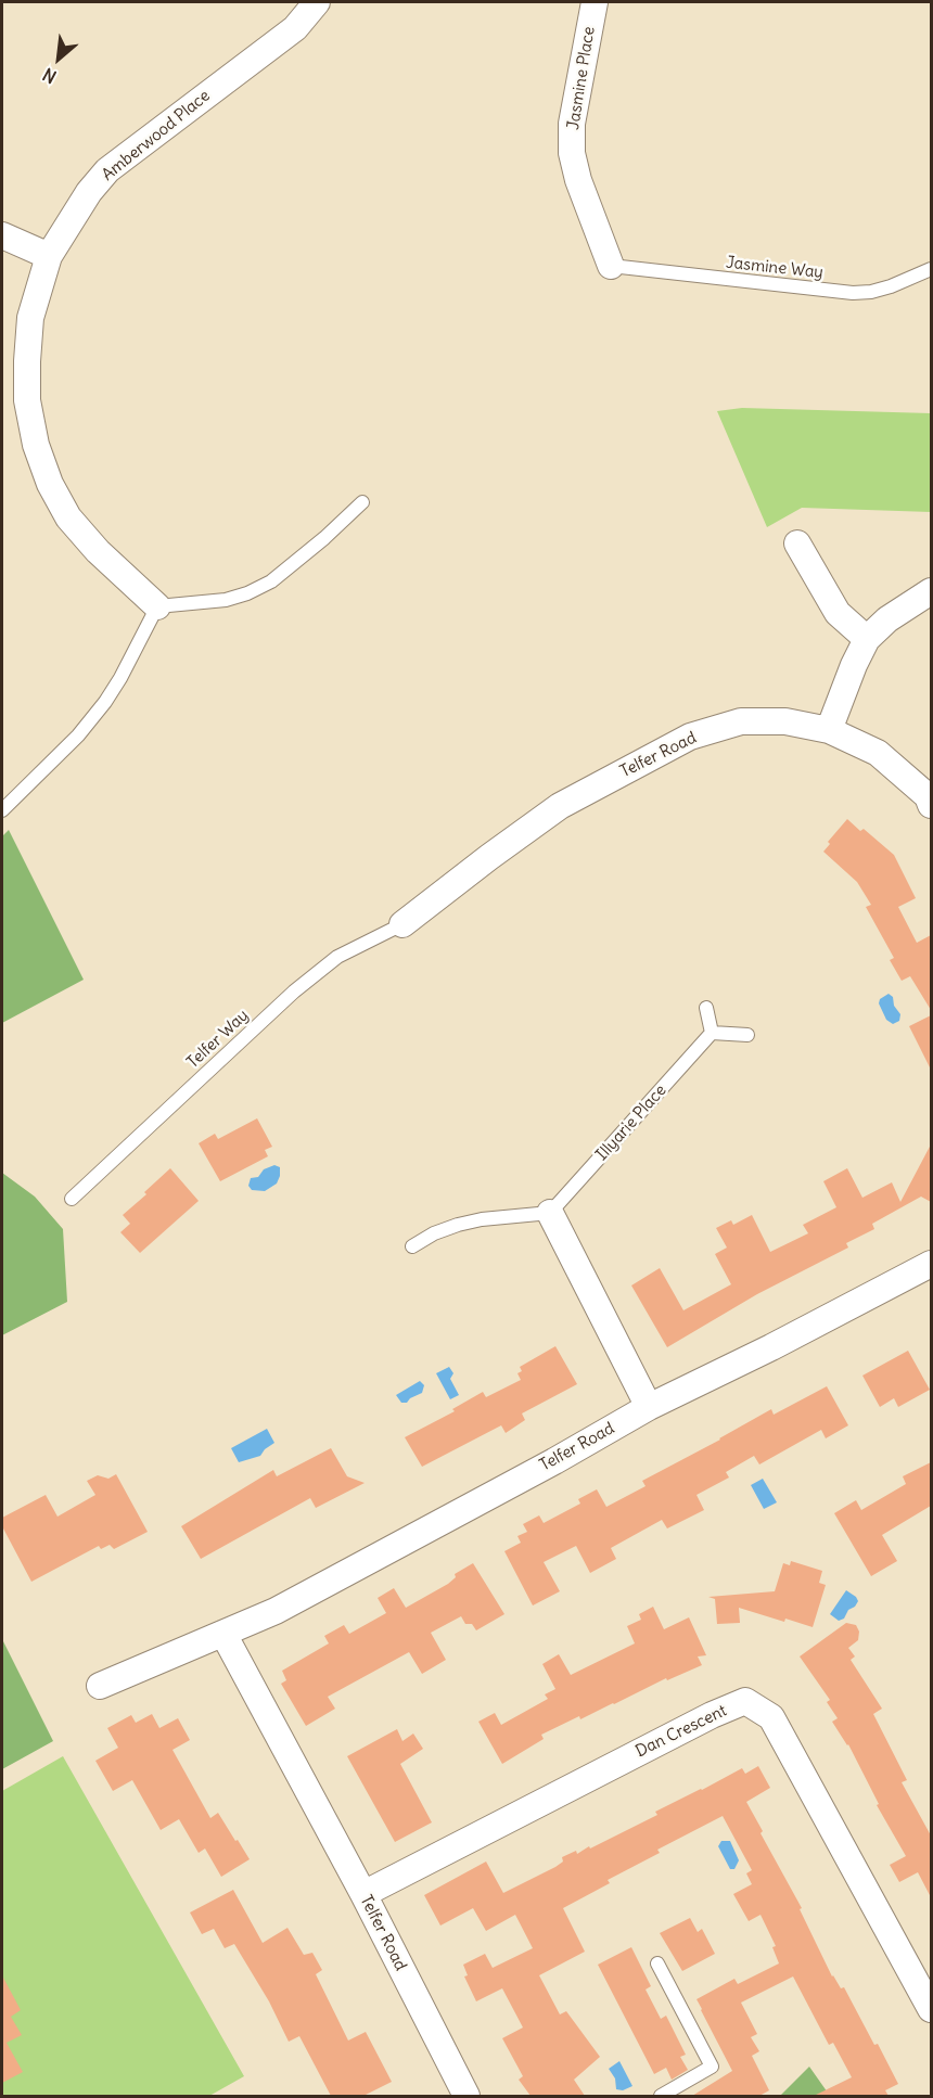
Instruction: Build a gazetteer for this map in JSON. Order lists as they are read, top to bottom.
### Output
{
  "streets": {
    "street": [
      "Jasmine Place",
      "Amberwood Place",
      "Telfer Road",
      "Dan Crescent"
    ],
    "lane": ["Jasmine Way", "Telfer Way", "Illyarie Place"]
  },
  "crossings": [
    ["Jasmine Place", "Jasmine Way"],
    ["Telfer Road", "Telfer Way"],
    ["Telfer Road", "Dan Crescent"]
  ],
  "north": "bottom left"
}
